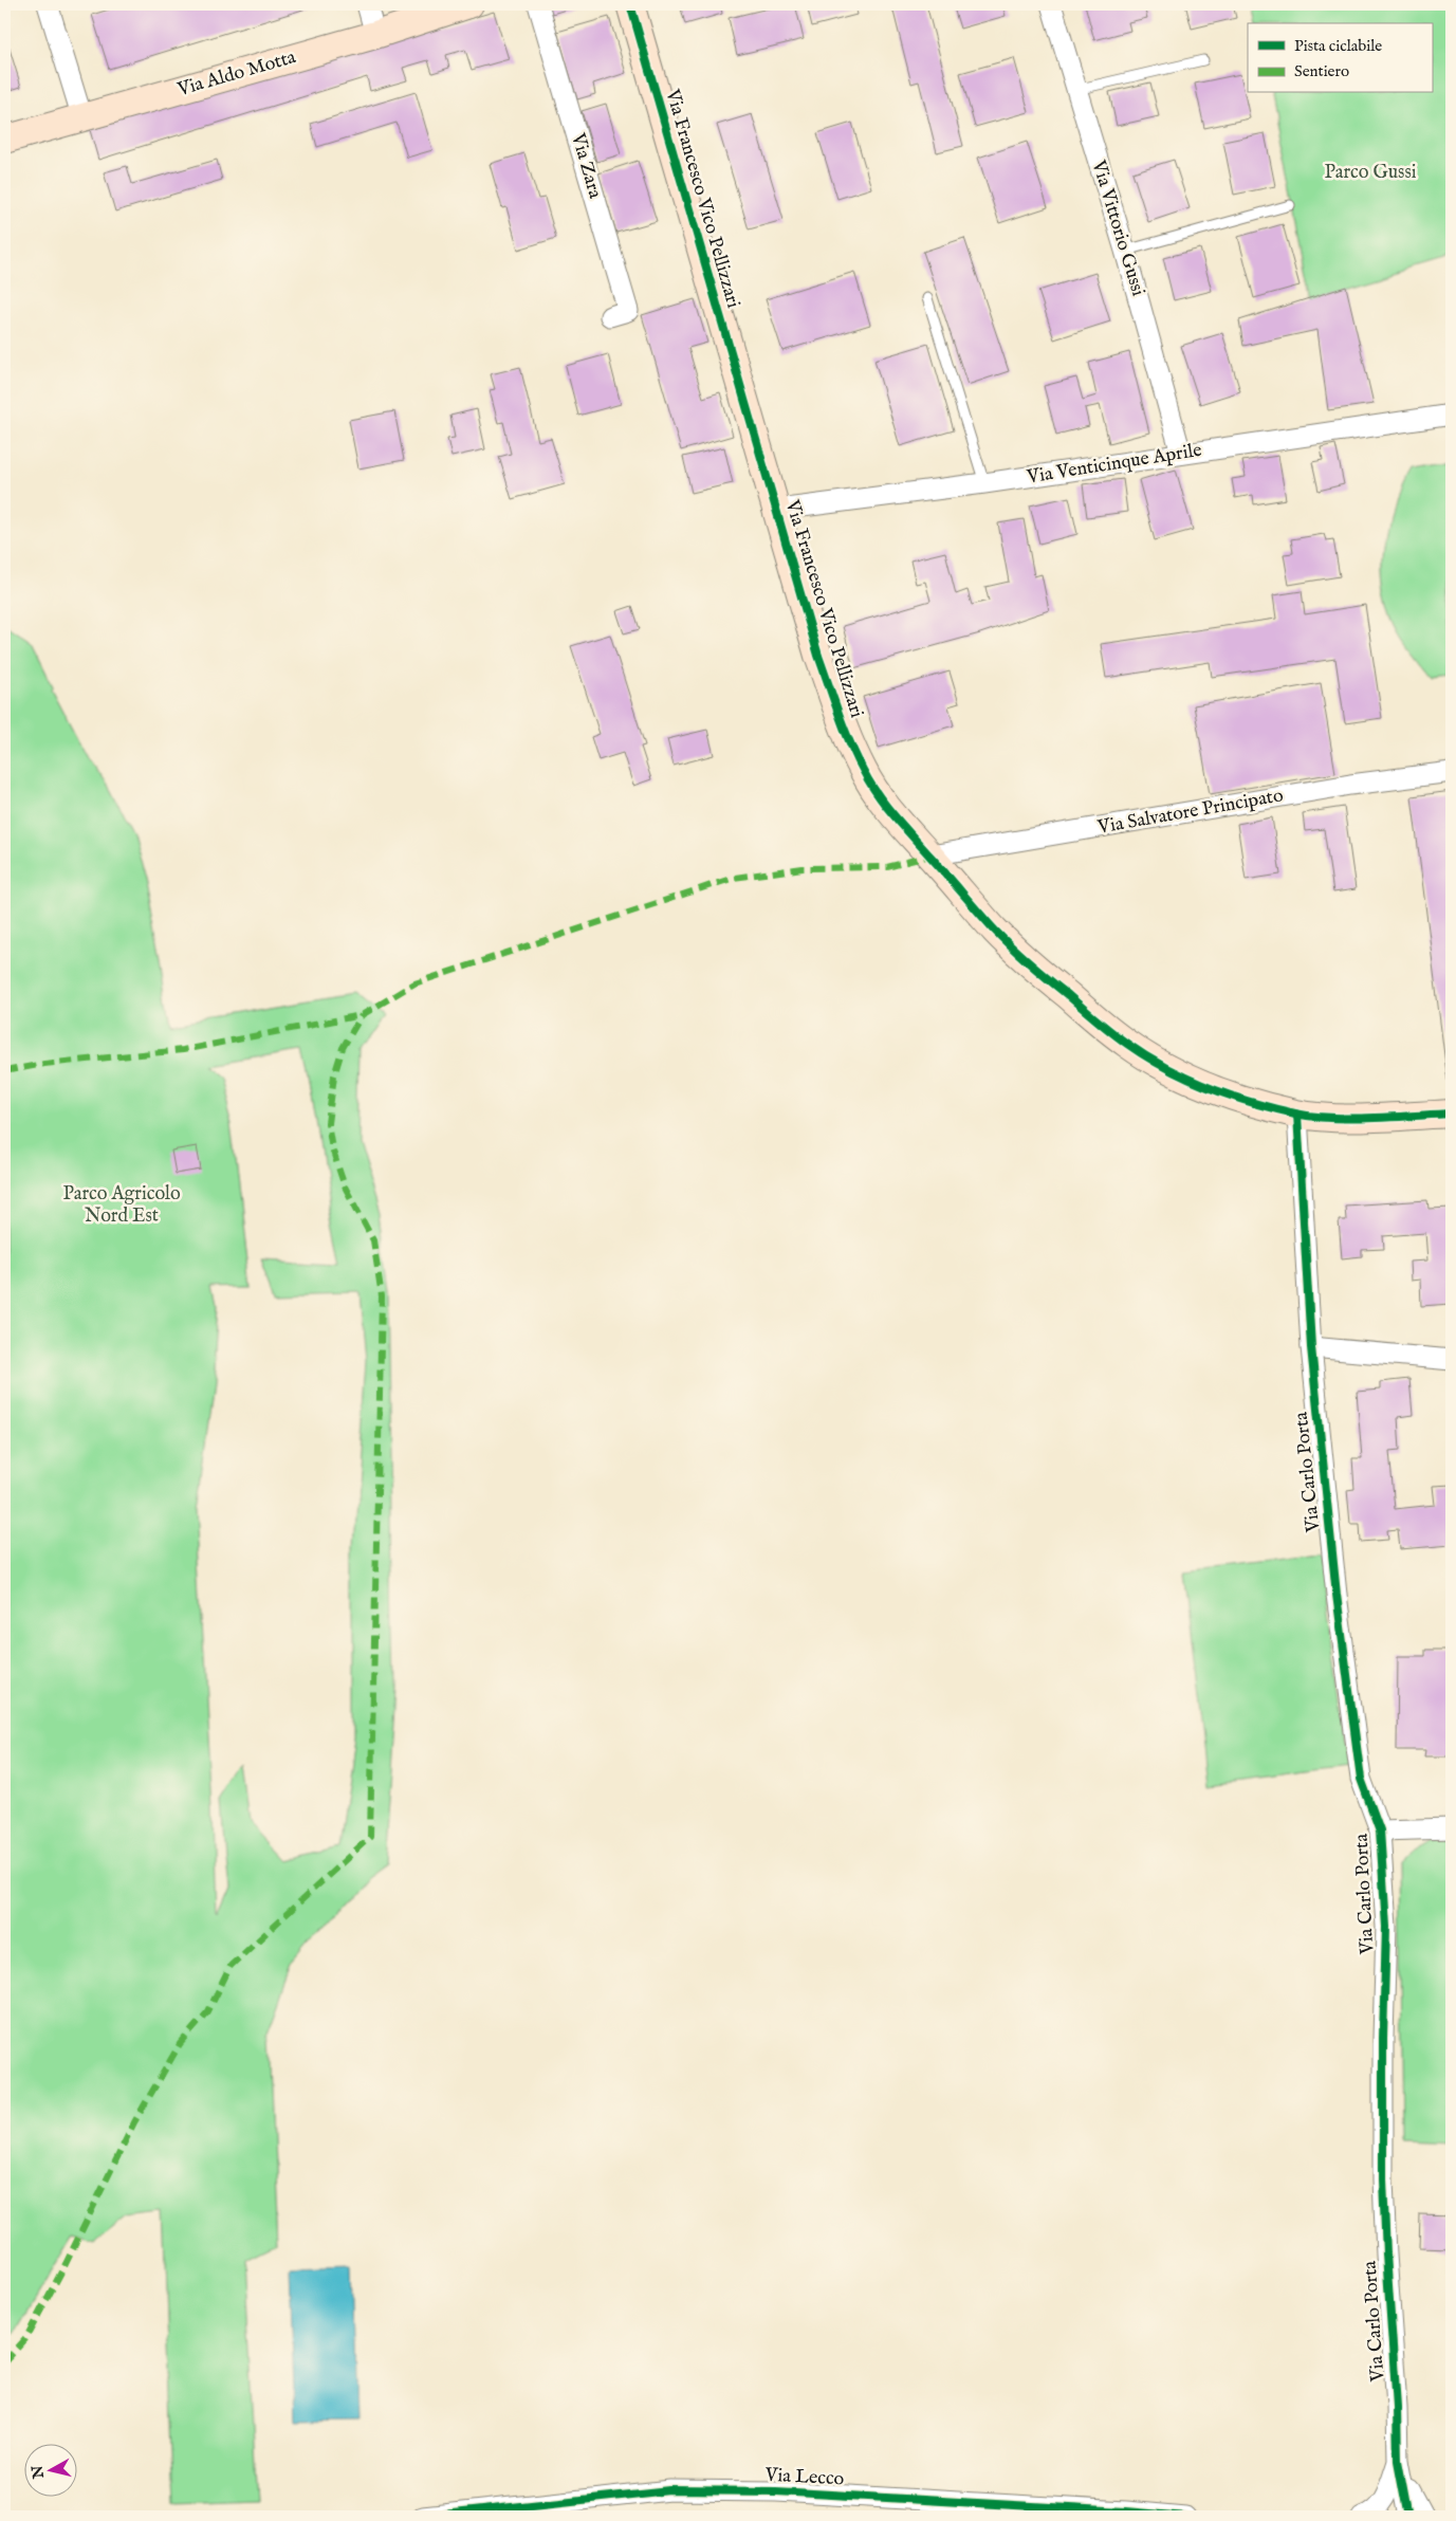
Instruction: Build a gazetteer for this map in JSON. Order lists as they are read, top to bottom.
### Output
{
  "streets": {
    "street": [
      "Via Aldo Motta",
      "Via Zara",
      "Via Francesco Vico Pellizzari",
      "Via Vittorio Gussi",
      "Via Venticinque Aprile",
      "Via Salvatore Principato",
      "Via Carlo Porta",
      "Via Lecco"
    ]
  },
  "crossings": [
    ["Via Francesco Vico Pellizzari", "Via Venticinque Aprile"],
    ["Via Francesco Vico Pellizzari", "Via Salvatore Principato"],
    ["Via Francesco Vico Pellizzari", "Via Carlo Porta"],
    ["Via Vittorio Gussi", "Via Venticinque Aprile"]
  ],
  "parks": ["Parco Gussi", "Parco Agricolo Nord Est"],
  "legend": ["Pista ciclabile", "Sentiero"],
  "north": "left"
}
